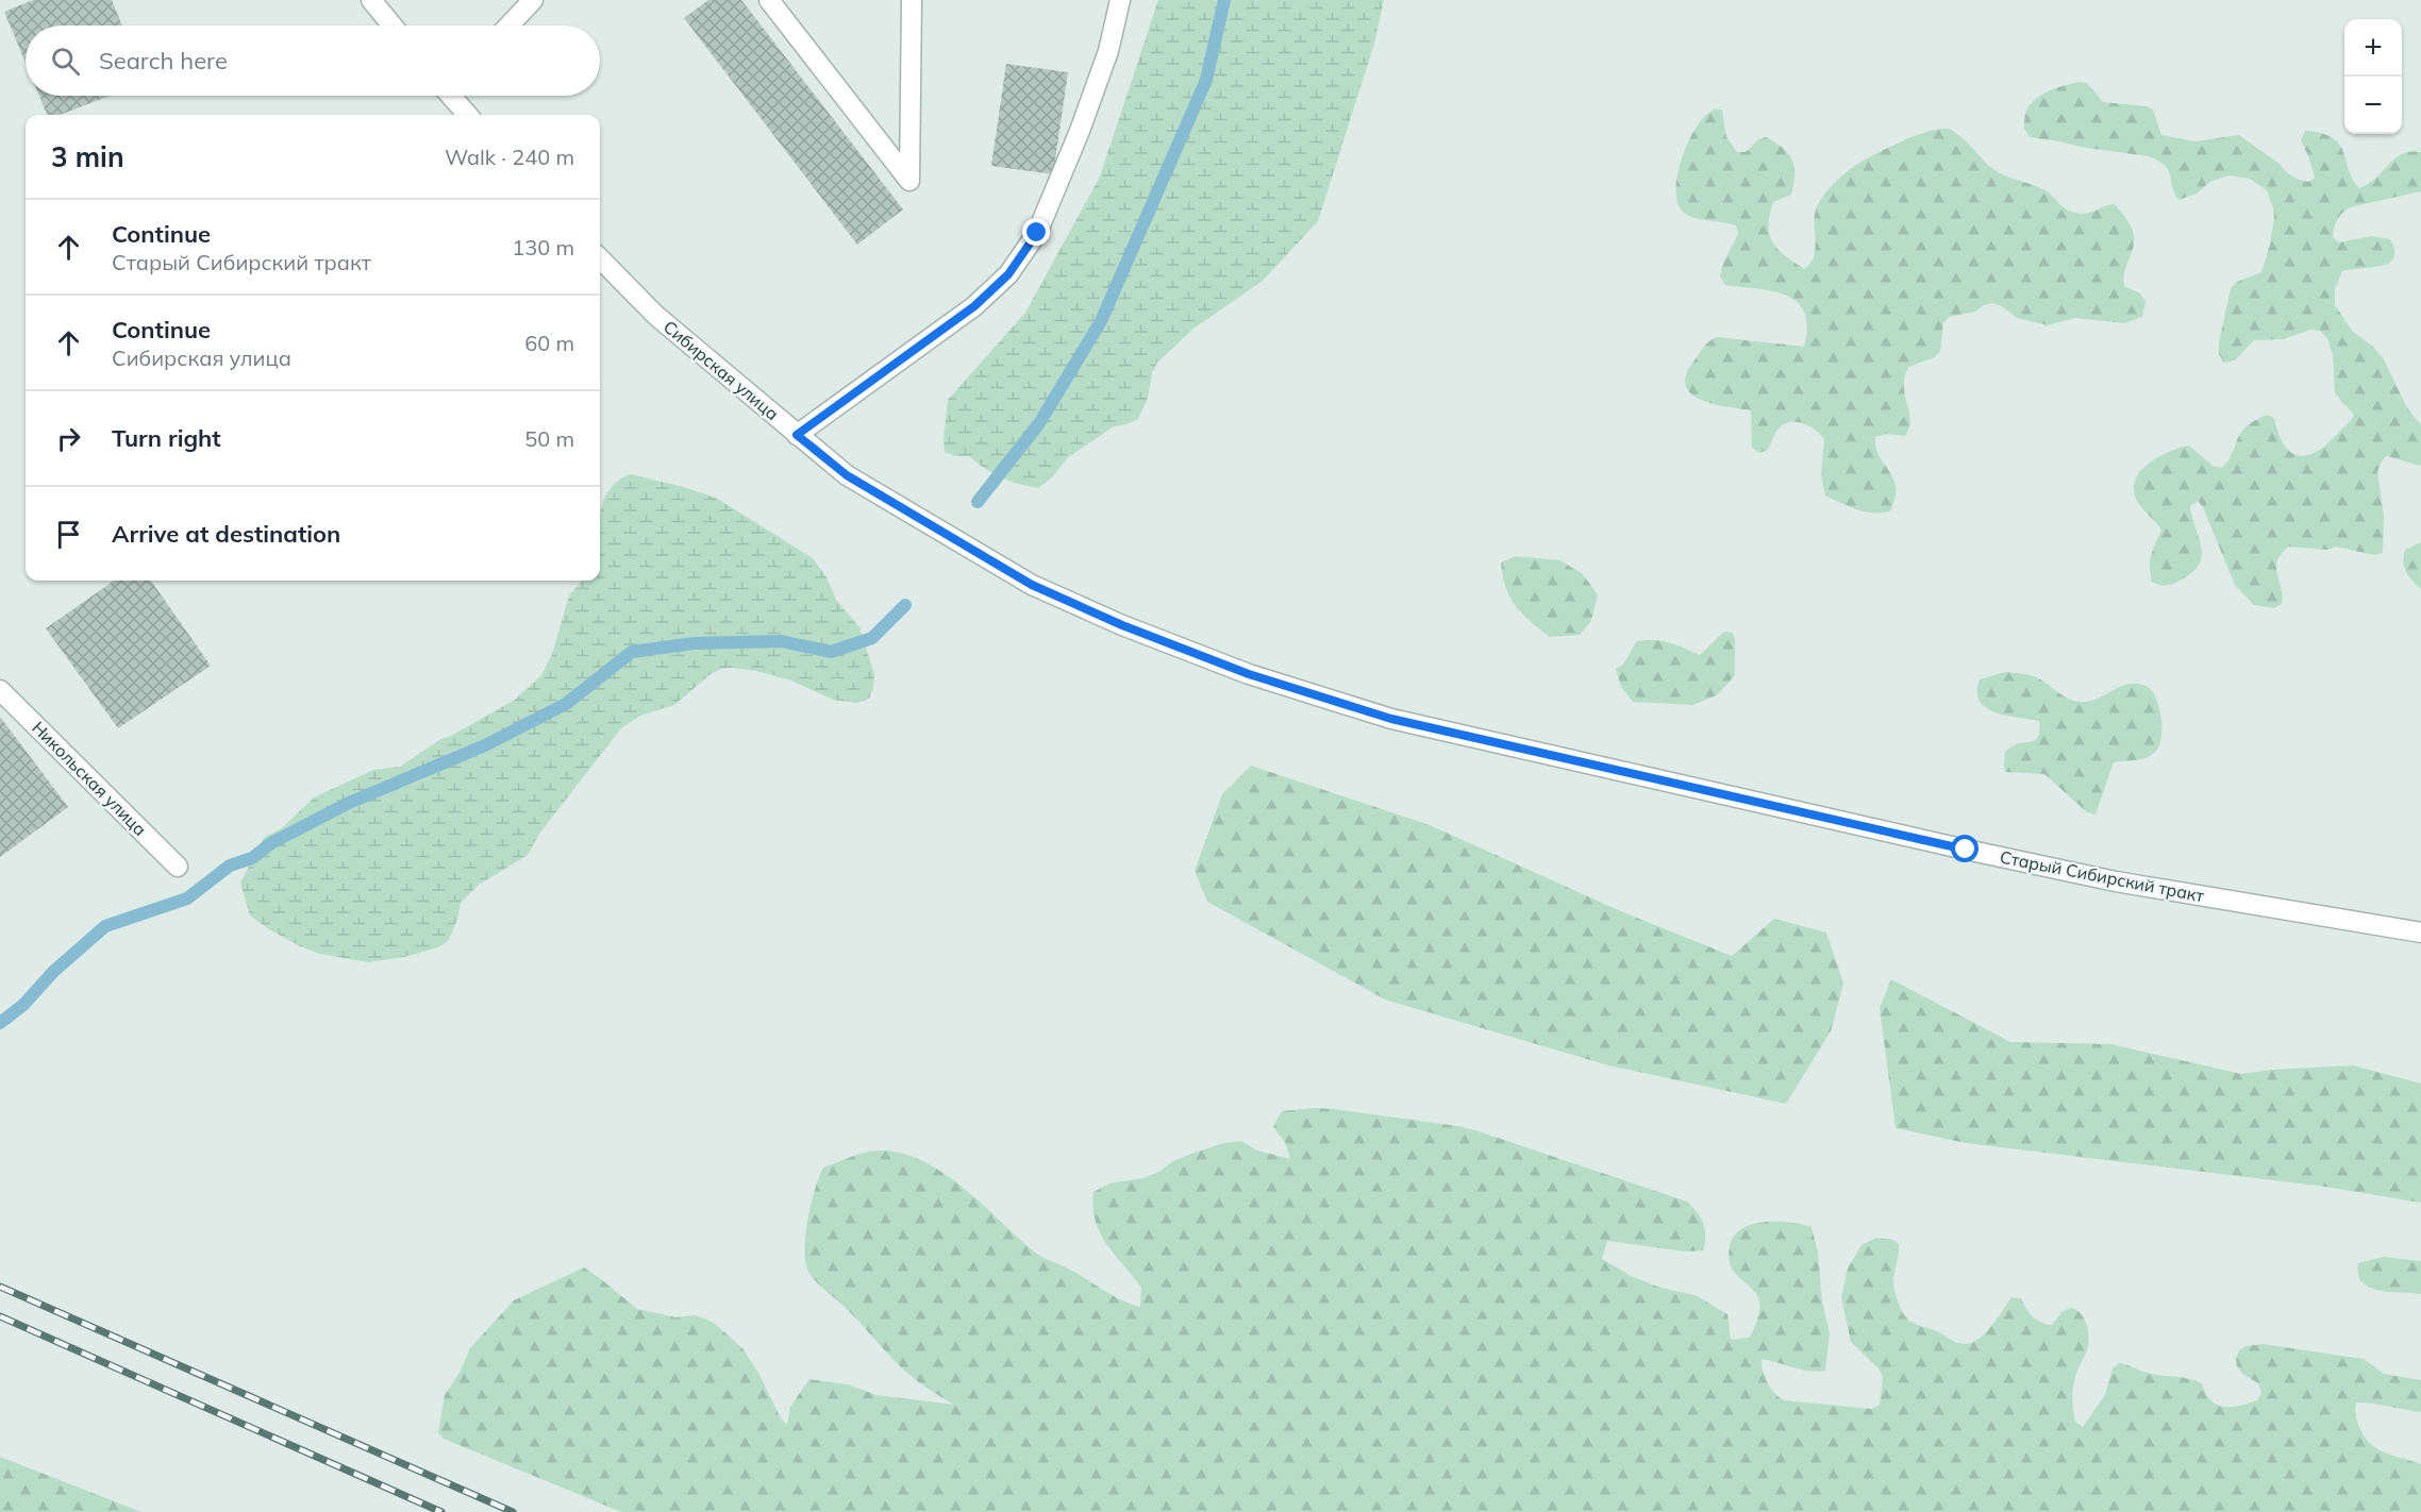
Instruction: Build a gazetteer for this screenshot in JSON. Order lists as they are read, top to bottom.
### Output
{
  "streets": {
    "street": ["Сибирская улица", "Никольская улица", "Старый Сибирский тракт"]
  },
  "crossings": [
    ["Сибирская улица", "Старый Сибирский тракт"]
  ],
  "page": {
    "map_buttons": ["+", "−"],
    "search": "Search here",
    "heading": ["3 min", "Walk · 240 m"],
    "list": [
      ["Continue", "Старый Сибирский тракт", "130 m"],
      ["Continue", "Сибирская улица", "60 m"],
      ["Turn right", "50 m"],
      "Arrive at destination"
    ]
  }
}
